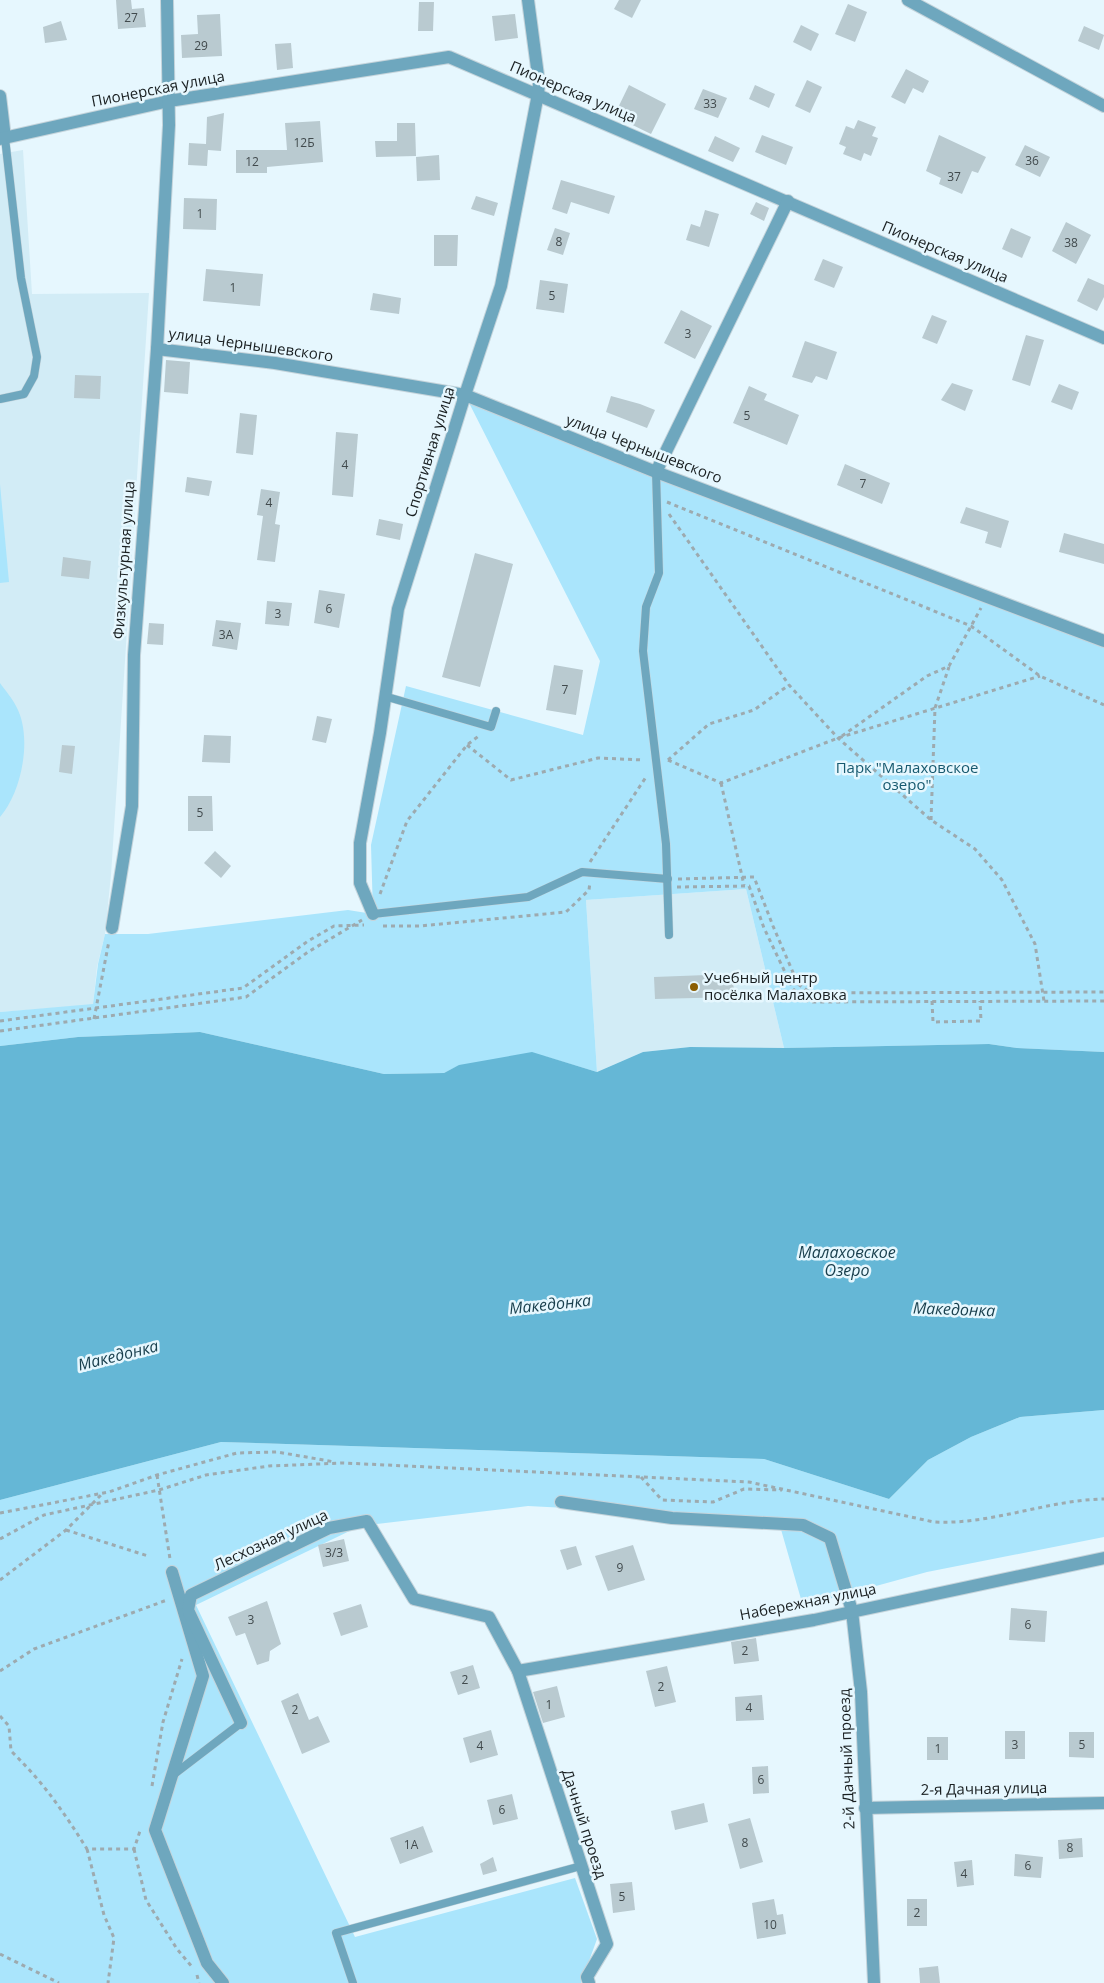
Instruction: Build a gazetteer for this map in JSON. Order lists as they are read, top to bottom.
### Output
{
  "streets": {
    "street": [
      "Пионерская улица",
      "улица Чернышевского",
      "Спортивная улица",
      "Физкультурная улица",
      "Лесхозная улица",
      "Набережная улица",
      "2-й Дачный проезд",
      "2-я Дачная улица",
      "Дачный проезд"
    ]
  },
  "crossings": [
    ["Пионерская улица", "Спортивная улица"],
    ["Пионерская улица", "Физкультурная улица"],
    ["улица Чернышевского", "Спортивная улица"],
    ["улица Чернышевского", "Физкультурная улица"],
    ["Лесхозная улица", "Набережная улица"],
    ["Лесхозная улица", "Дачный проезд"],
    ["Набережная улица", "2-й Дачный проезд"],
    ["Набережная улица", "Дачный проезд"],
    ["2-й Дачный проезд", "2-я Дачная улица"]
  ],
  "water": ["Малаховское Озеро", "Македонка"],
  "parks": ["Парк \"Малаховское озеро\""],
  "places": ["Учебный центр посёлка Малаховка"],
  "house_numbers": [
    "27",
    "29",
    "33",
    "12Б",
    "36",
    "12",
    "37",
    "1",
    "8",
    "38",
    "1",
    "5",
    "3",
    "5",
    "4",
    "7",
    "4",
    "6",
    "3",
    "3А",
    "7",
    "5",
    "3/3",
    "9",
    "3",
    "6",
    "2",
    "2",
    "2",
    "1",
    "4",
    "2",
    "3",
    "5",
    "4",
    "1",
    "6",
    "6",
    "8",
    "1А",
    "8",
    "6",
    "4",
    "5",
    "2",
    "10"
  ]
}
